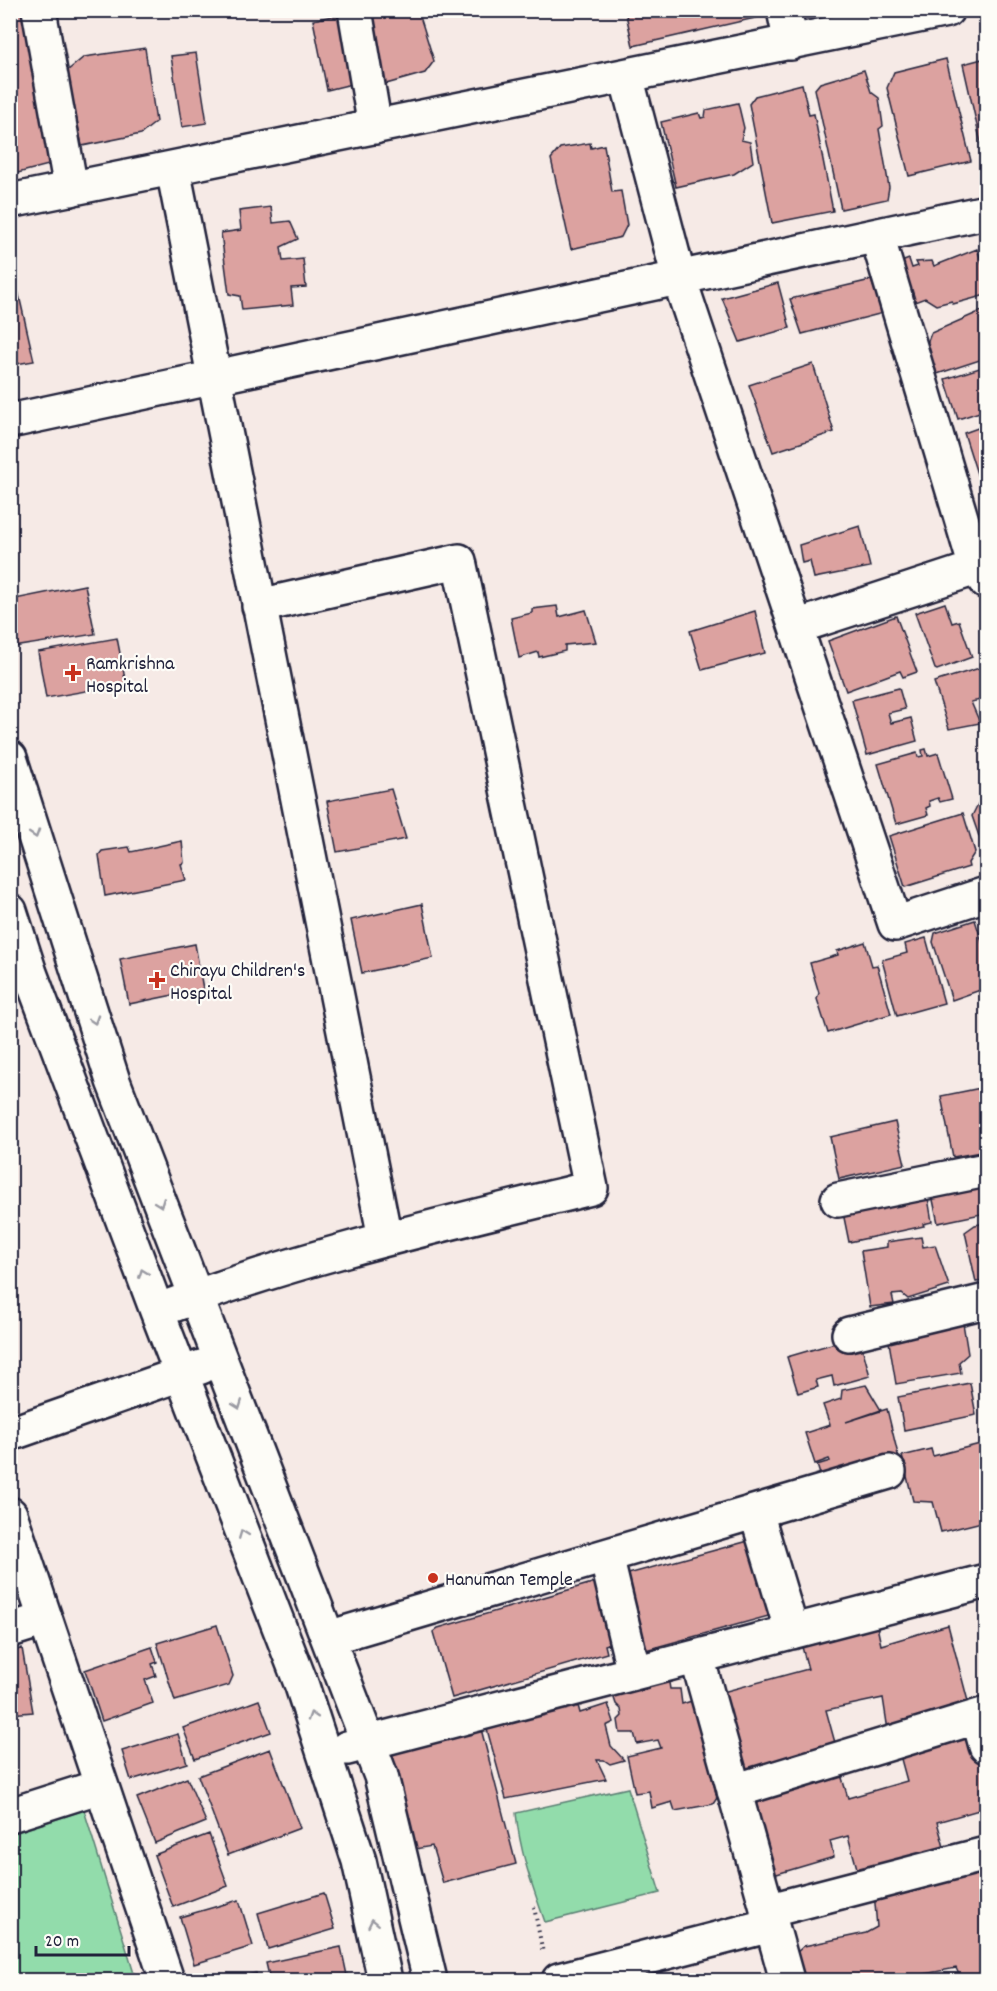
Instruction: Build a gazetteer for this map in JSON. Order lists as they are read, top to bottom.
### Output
{
  "places": {
    "health": ["Ramkrishna Hospital", "Chirayu Children's Hospital"],
    "other": ["Hanuman Temple"]
  },
  "scale_bar": "20 m"
}
